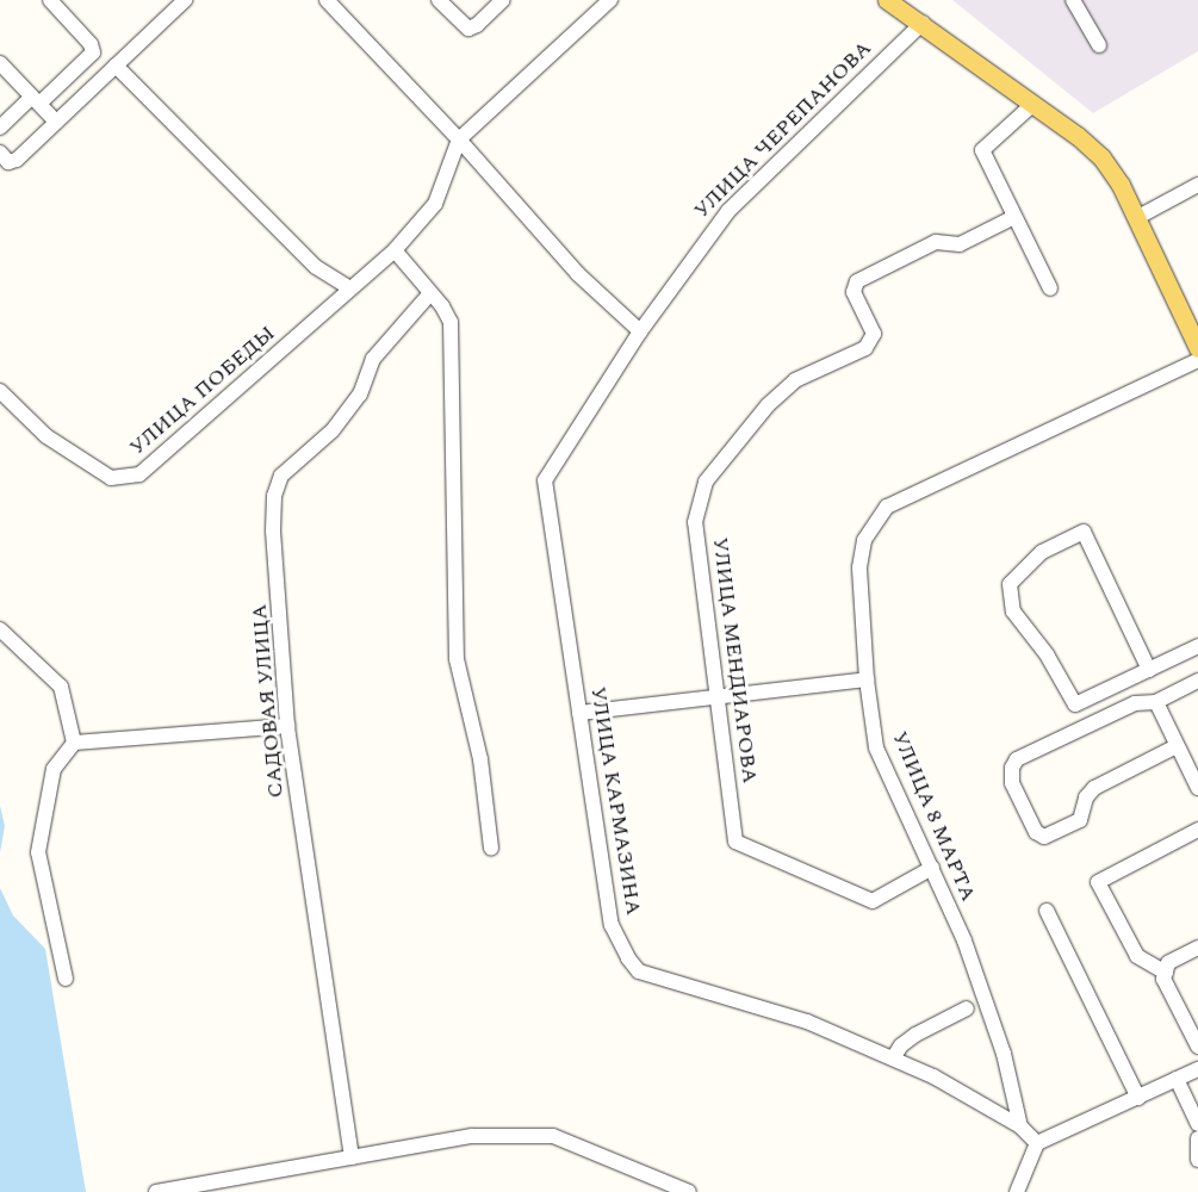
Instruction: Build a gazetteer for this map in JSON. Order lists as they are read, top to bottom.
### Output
{
  "streets": {
    "street": [
      "УЛИЦА ЧЕРЕПАНОВА",
      "УЛИЦА ПОБЕДЫ",
      "УЛИЦА МЕНДИАРОВА",
      "САДОВАЯ УЛИЦА",
      "УЛИЦА КАРМАЗИНА",
      "УЛИЦА 8 МАРТА"
    ]
  },
  "crossings": [
    ["УЛИЦА ЧЕРЕПАНОВА", "УЛИЦА КАРМАЗИНА"],
    ["УЛИЦА МЕНДИАРОВА", "УЛИЦА 8 МАРТА"],
    ["УЛИЦА КАРМАЗИНА", "УЛИЦА 8 МАРТА"]
  ]
}
